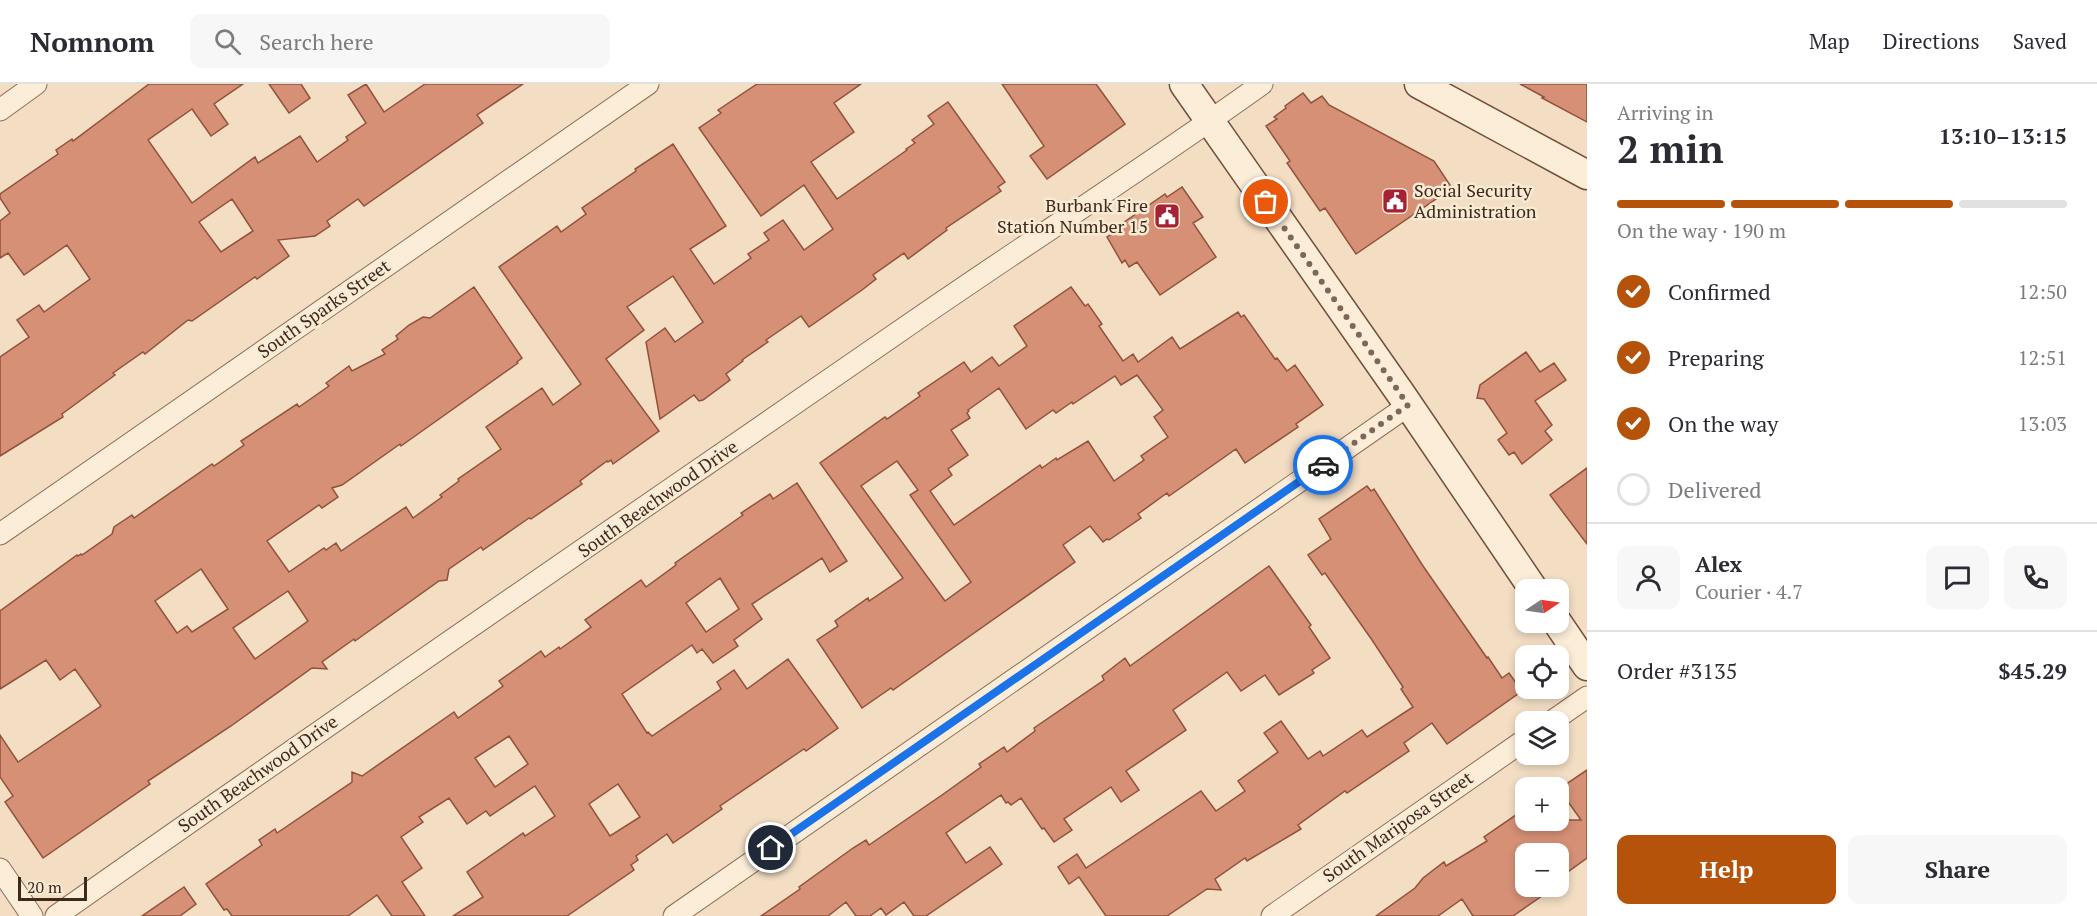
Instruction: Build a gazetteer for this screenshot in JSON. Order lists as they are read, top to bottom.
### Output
{
  "streets": {
    "street": ["South Sparks Street", "South Beachwood Drive", "South Mariposa Street"]
  },
  "places": {
    "public building": ["Social Security Administration", "Burbank Fire Station Number 15"]
  },
  "scale_bar": "20 m",
  "north": "right",
  "page": {
    "header": "Nomnom",
    "search": "Search here",
    "nav": ["Map", "Directions", "Saved"],
    "heading": ["2 min", "Arriving in", "13:10–13:15"],
    "panel": [
      "Alex",
      "Courier · 4.7",
      "Order #3135",
      "$45.29"
    ],
    "bar": "On the way · 190 m",
    "list": [
      ["Confirmed", "12:50"],
      ["Preparing", "12:51"],
      ["On the way", "13:03"],
      "Delivered"
    ],
    "map_buttons": ["+", "−"],
    "buttons": ["Help", "Share"],
    "scale": "20 m"
  }
}
